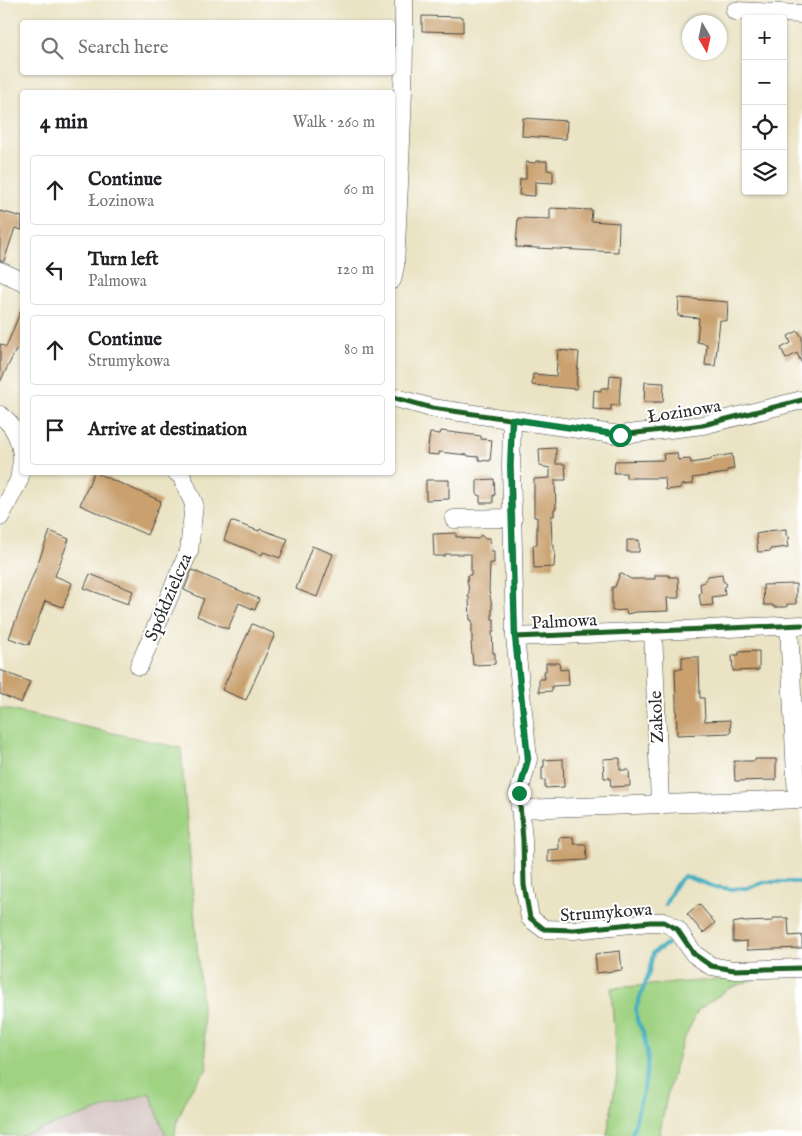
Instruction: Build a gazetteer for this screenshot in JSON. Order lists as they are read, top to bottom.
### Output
{
  "streets": {
    "street": [
      "Łozinowa",
      "Spółdzielcza",
      "Palmowa",
      "Zakole",
      "Strumykowa"
    ]
  },
  "crossings": [
    ["Łozinowa", "Palmowa"],
    ["Palmowa", "Zakole"],
    ["Palmowa", "Strumykowa"]
  ],
  "north": "bottom",
  "page": {
    "map_buttons": ["+", "−"],
    "search": "Search here",
    "heading": ["4 min", "Walk · 260 m"],
    "list": [
      ["Continue", "Łozinowa", "60 m"],
      ["Turn left", "Palmowa", "120 m"],
      ["Continue", "Strumykowa", "80 m"],
      "Arrive at destination"
    ]
  }
}
